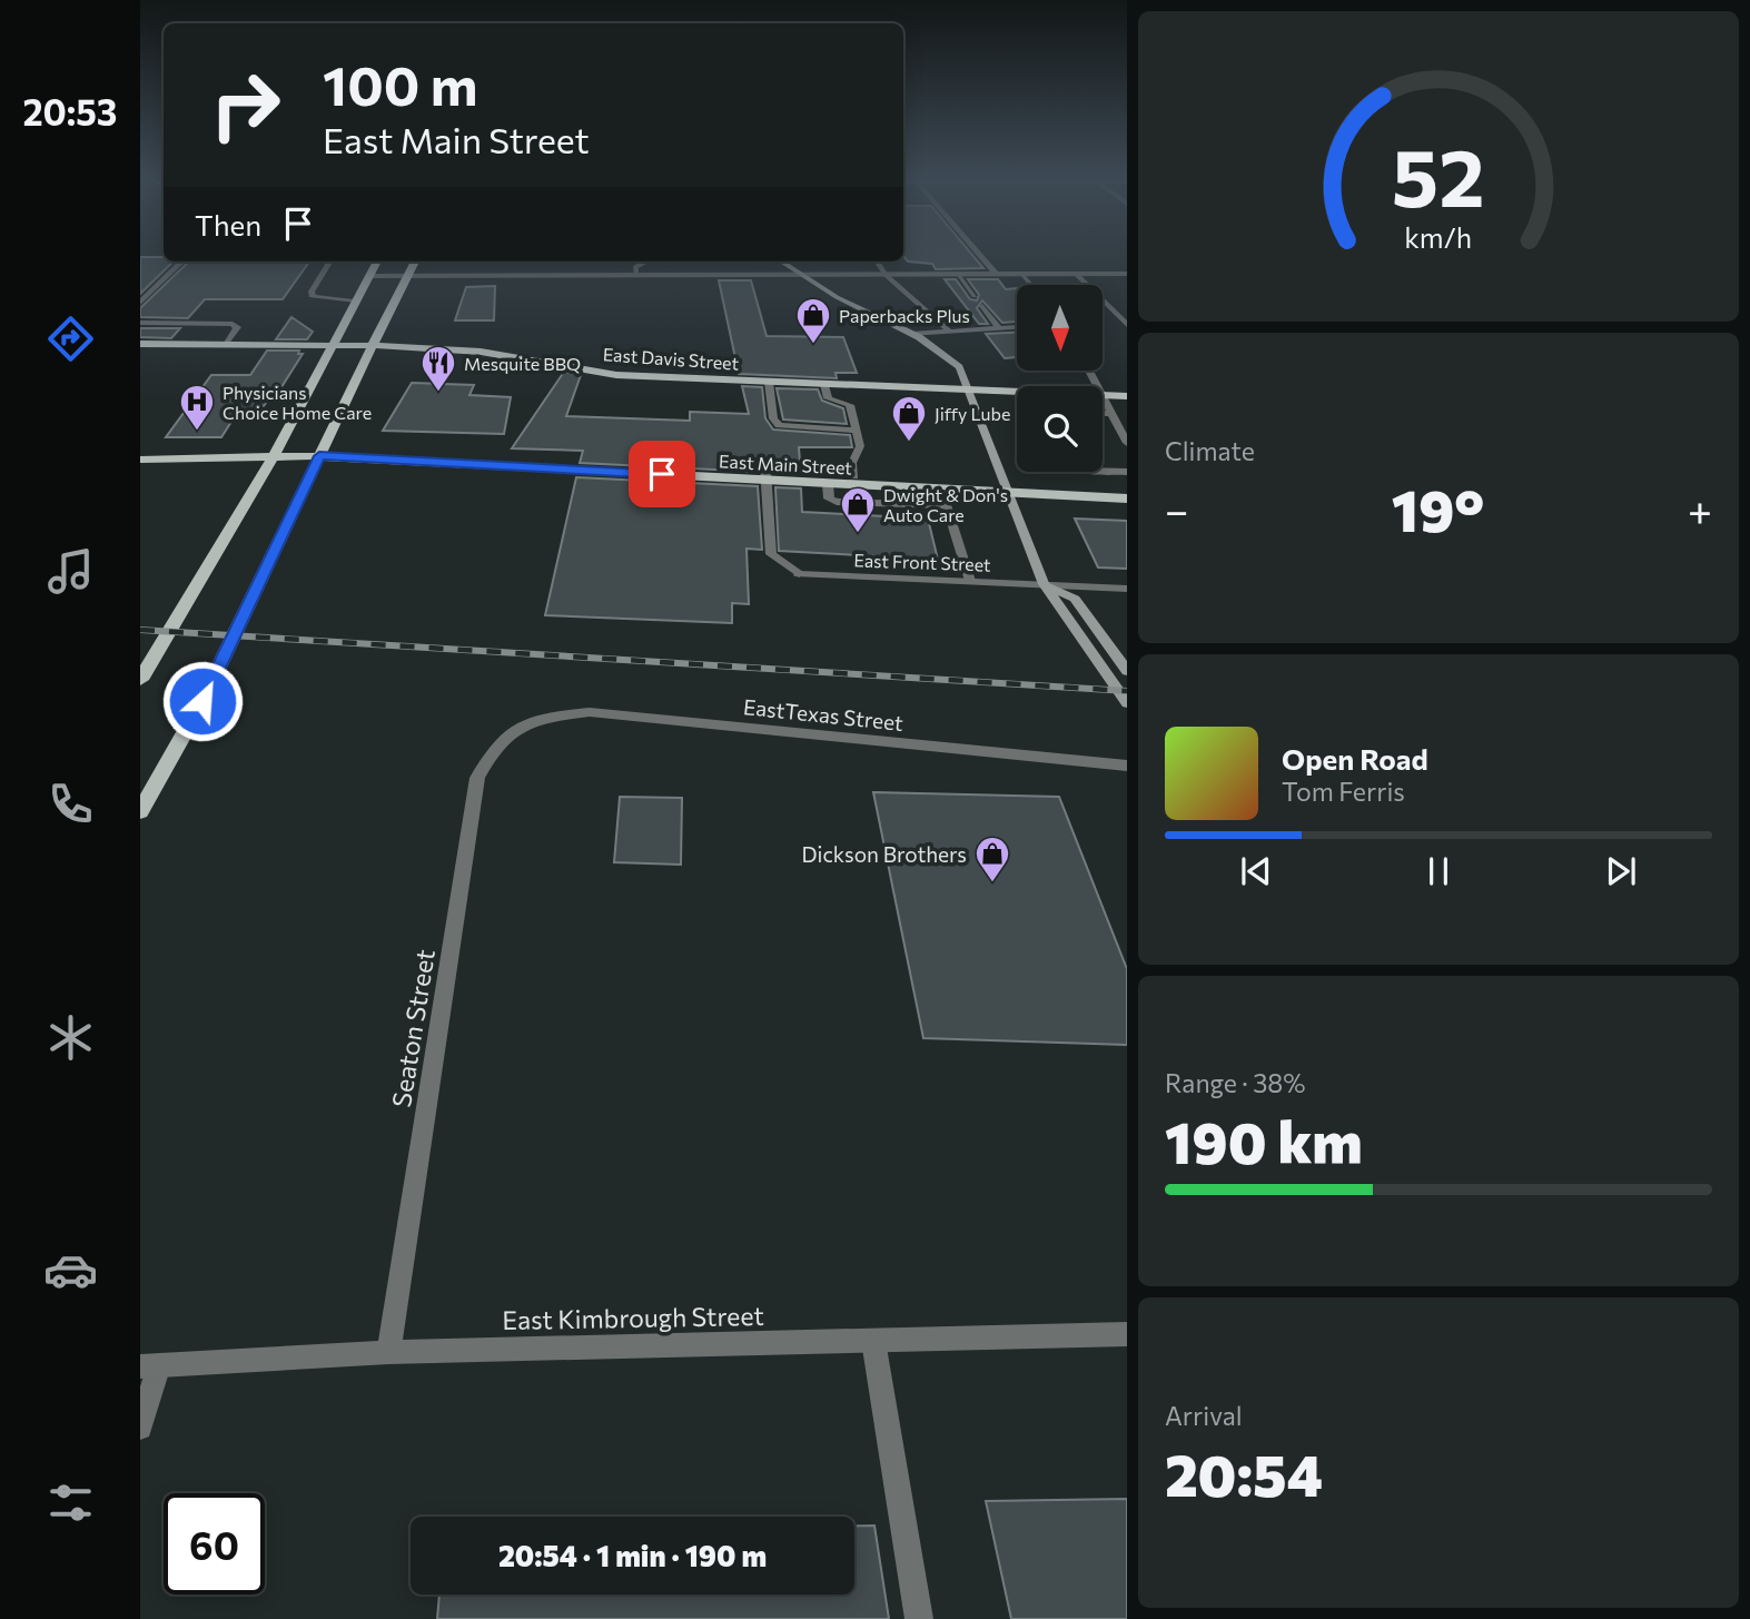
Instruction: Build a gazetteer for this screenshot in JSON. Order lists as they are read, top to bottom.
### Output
{
  "streets": {
    "main road": ["East Davis Street", "East Main Street"],
    "street": [
      "East Front Street",
      "EastTexas Street",
      "Seaton Street",
      "East Kimbrough Street"
    ]
  },
  "crossings": [
    ["East Main Street", "East Front Street"],
    ["EastTexas Street", "Seaton Street"],
    ["Seaton Street", "East Kimbrough Street"]
  ],
  "places": {
    "shop": [
      "Paperbacks Plus",
      "Jiffy Lube",
      "Dwight & Don's Auto Care",
      "Dickson Brothers"
    ],
    "restaurant": ["Mesquite BBQ"],
    "hospital": ["Physicians Choice Home Care"]
  },
  "north": "bottom",
  "page": {
    "tabs": "20:53",
    "turn": ["100 m", "East Main Street"],
    "then": "Then",
    "tile": [
      "Climate",
      ["Range · 38%", "190 km"],
      ["Arrival", "20:54"]
    ],
    "heat": ["−", "19°", "+"],
    "song": ["Open Road", "Tom Ferris"],
    "limit": "60",
    "trip": "20:54 · 1 min · 190 m",
    "gauge": ["52", "km/h"]
  }
}
